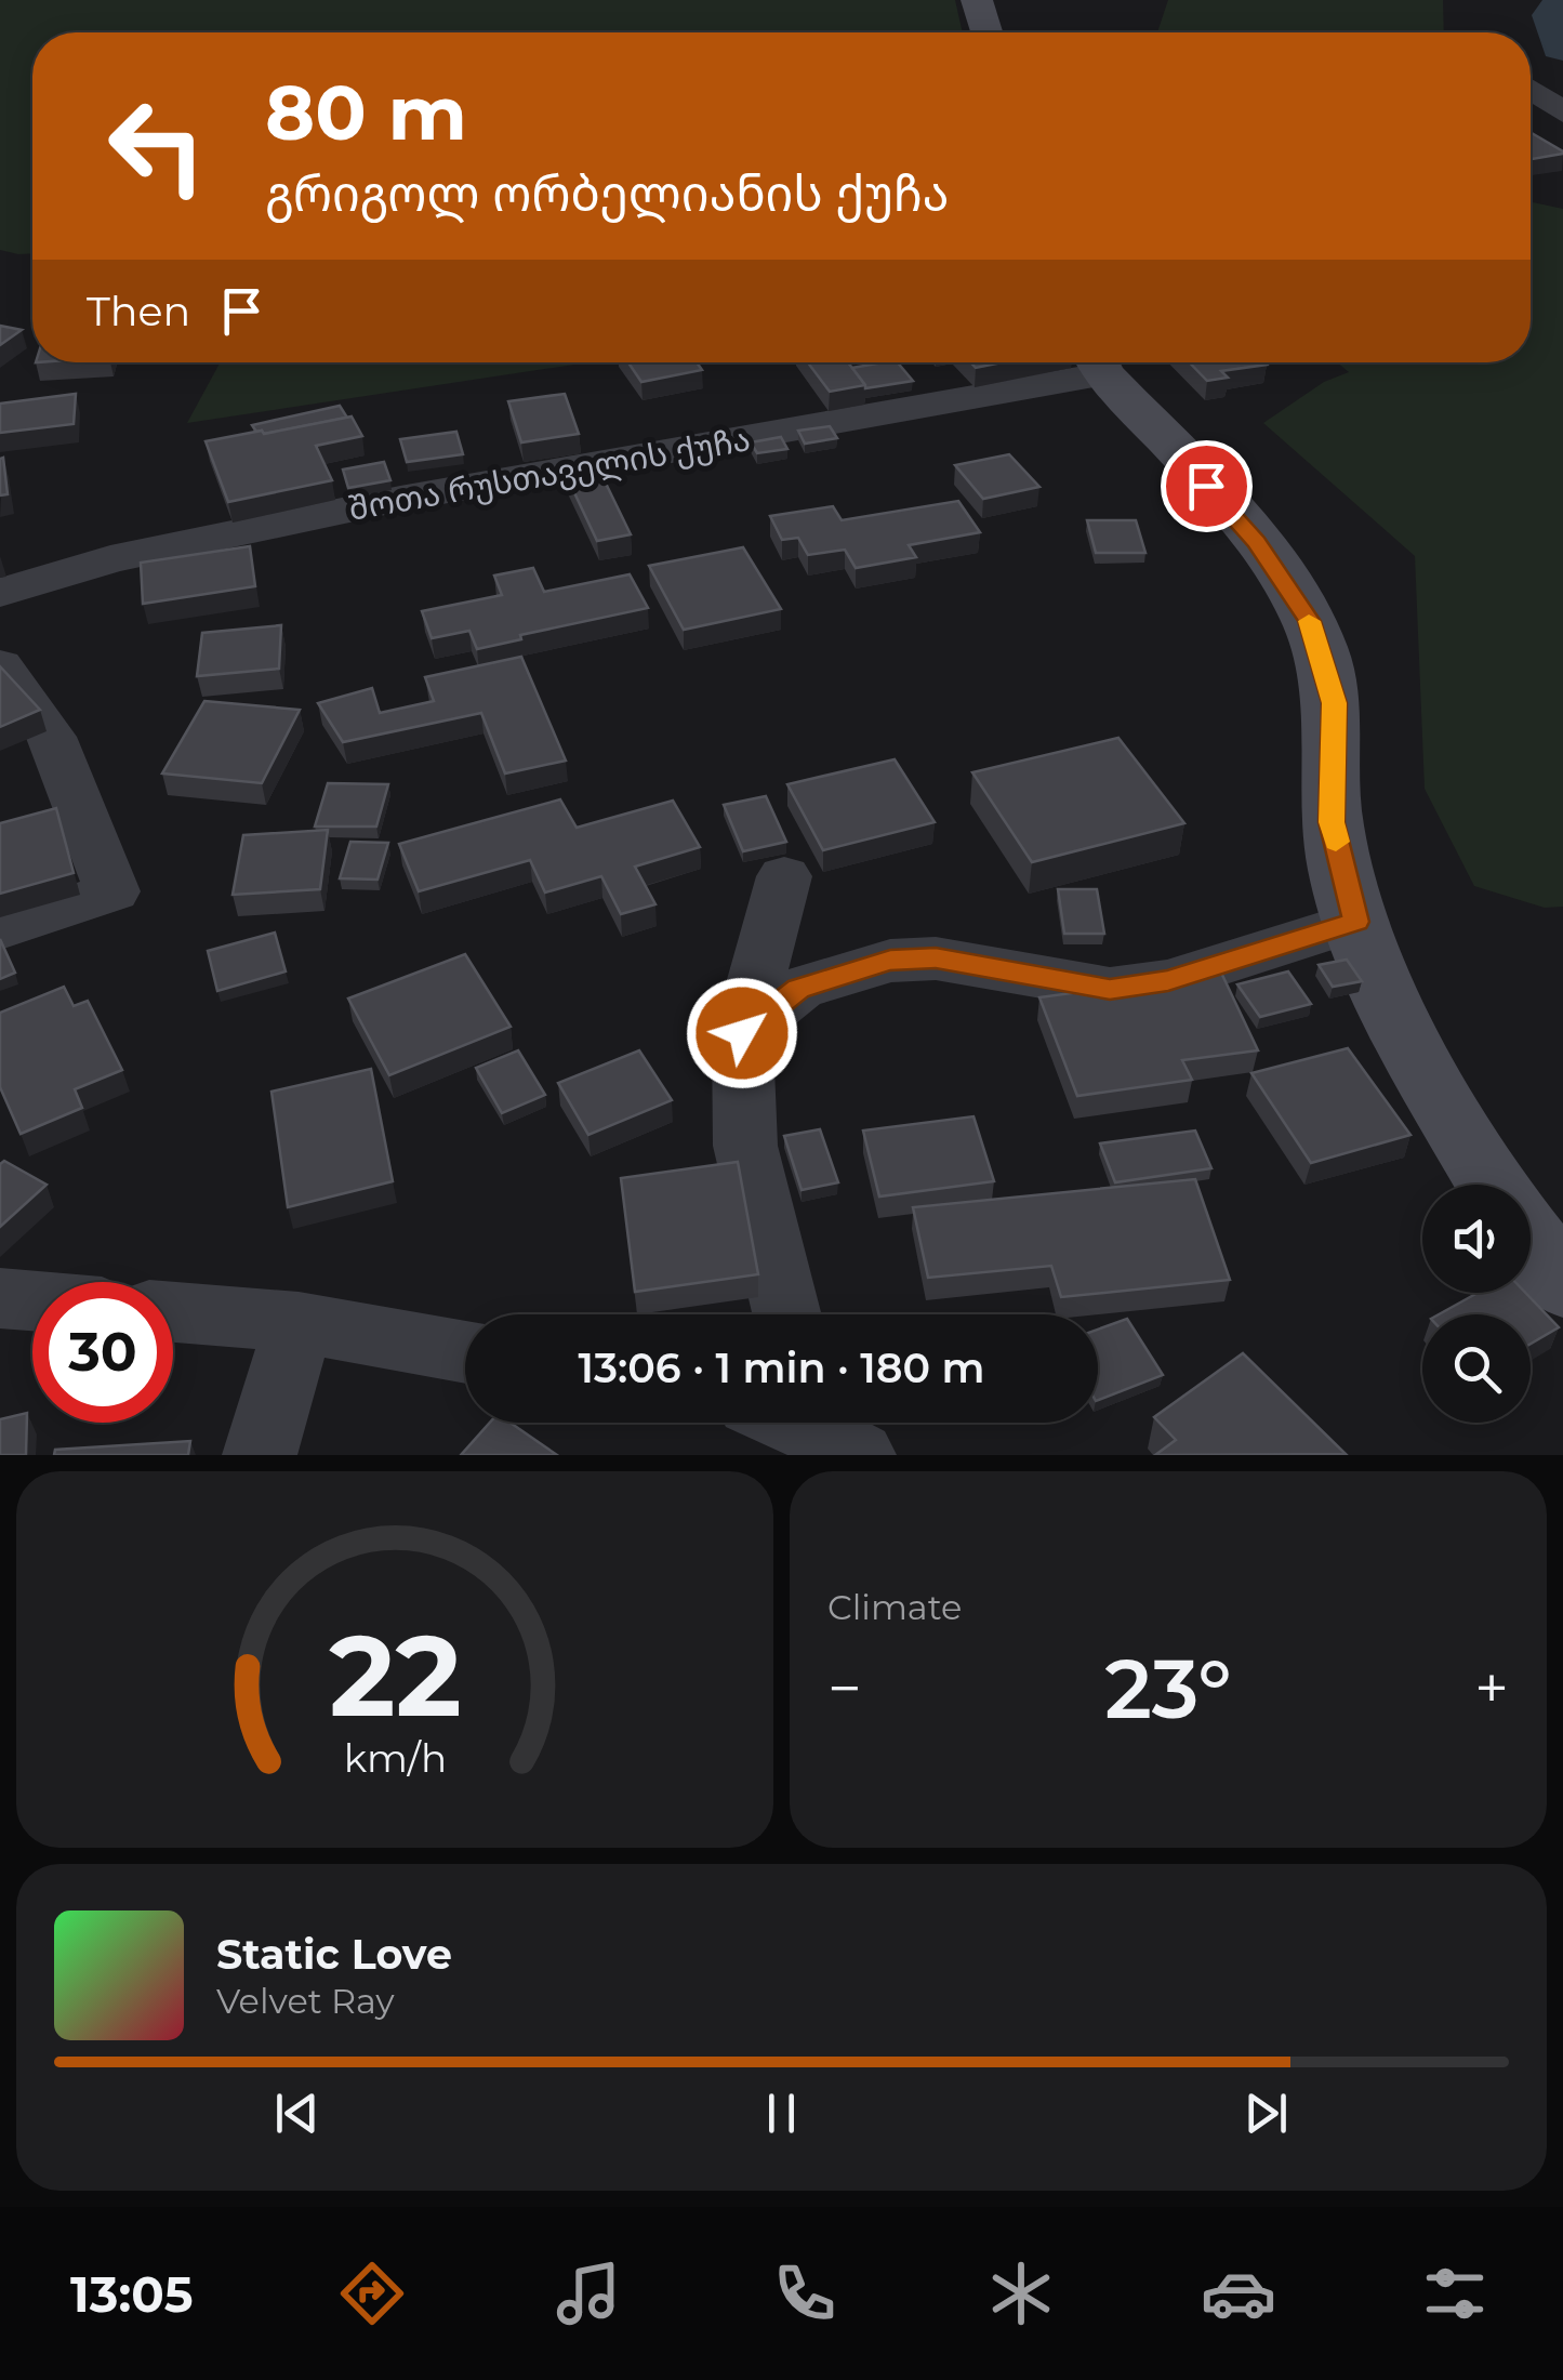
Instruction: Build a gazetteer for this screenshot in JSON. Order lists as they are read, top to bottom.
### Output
{
  "streets": {
    "street": ["შოთა რუსთაველის ქუჩა"]
  },
  "page": {
    "turn": ["80 m", "გრიგოლ ორბელიანის ქუჩა"],
    "then": "Then",
    "limit": "30",
    "trip": "13:06 · 1 min · 180 m",
    "tile": "Climate",
    "heat": ["−", "23°", "+"],
    "song": ["Static Love", "Velvet Ray"],
    "tabs": "13:05",
    "gauge": ["22", "km/h"]
  }
}
